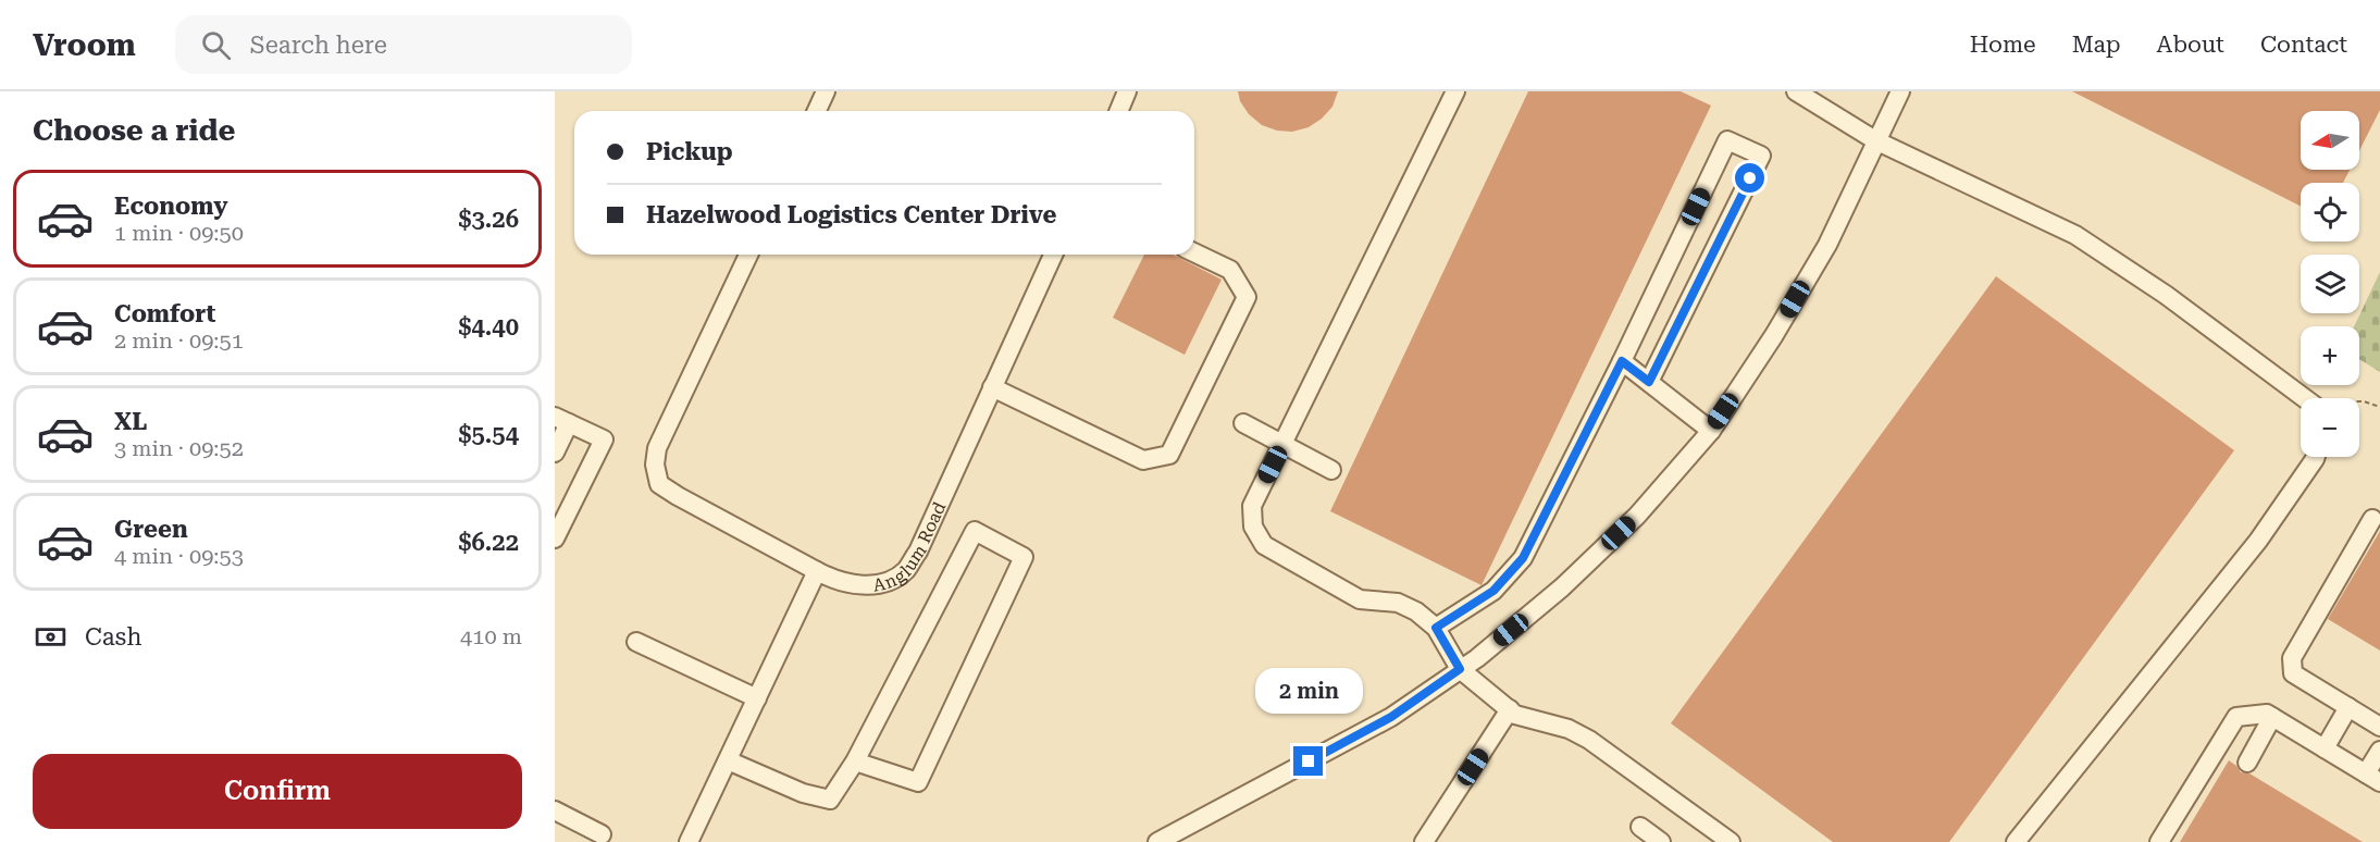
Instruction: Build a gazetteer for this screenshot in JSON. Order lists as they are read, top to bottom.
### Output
{
  "streets": {
    "street": ["Anglum Road"]
  },
  "north": "left",
  "page": {
    "header": "Vroom",
    "search": "Search here",
    "nav": [
      "Home",
      "Map",
      "About",
      "Contact"
    ],
    "heading": "Choose a ride",
    "map_buttons": ["+", "−"],
    "banner": ["Pickup", "Hazelwood Logistics Center Drive"],
    "list": [
      {
        "name": "Economy",
        "note": "1 min · 09:50",
        "value": "$3.26"
      },
      {
        "name": "Comfort",
        "note": "2 min · 09:51",
        "value": "$4.40"
      },
      {
        "name": "XL",
        "note": "3 min · 09:52",
        "value": "$5.54"
      },
      {
        "name": "Green",
        "note": "4 min · 09:53",
        "value": "$6.22"
      }
    ],
    "pay": ["Cash", "410 m"],
    "bubble": "2 min",
    "buttons": "Confirm"
  }
}
